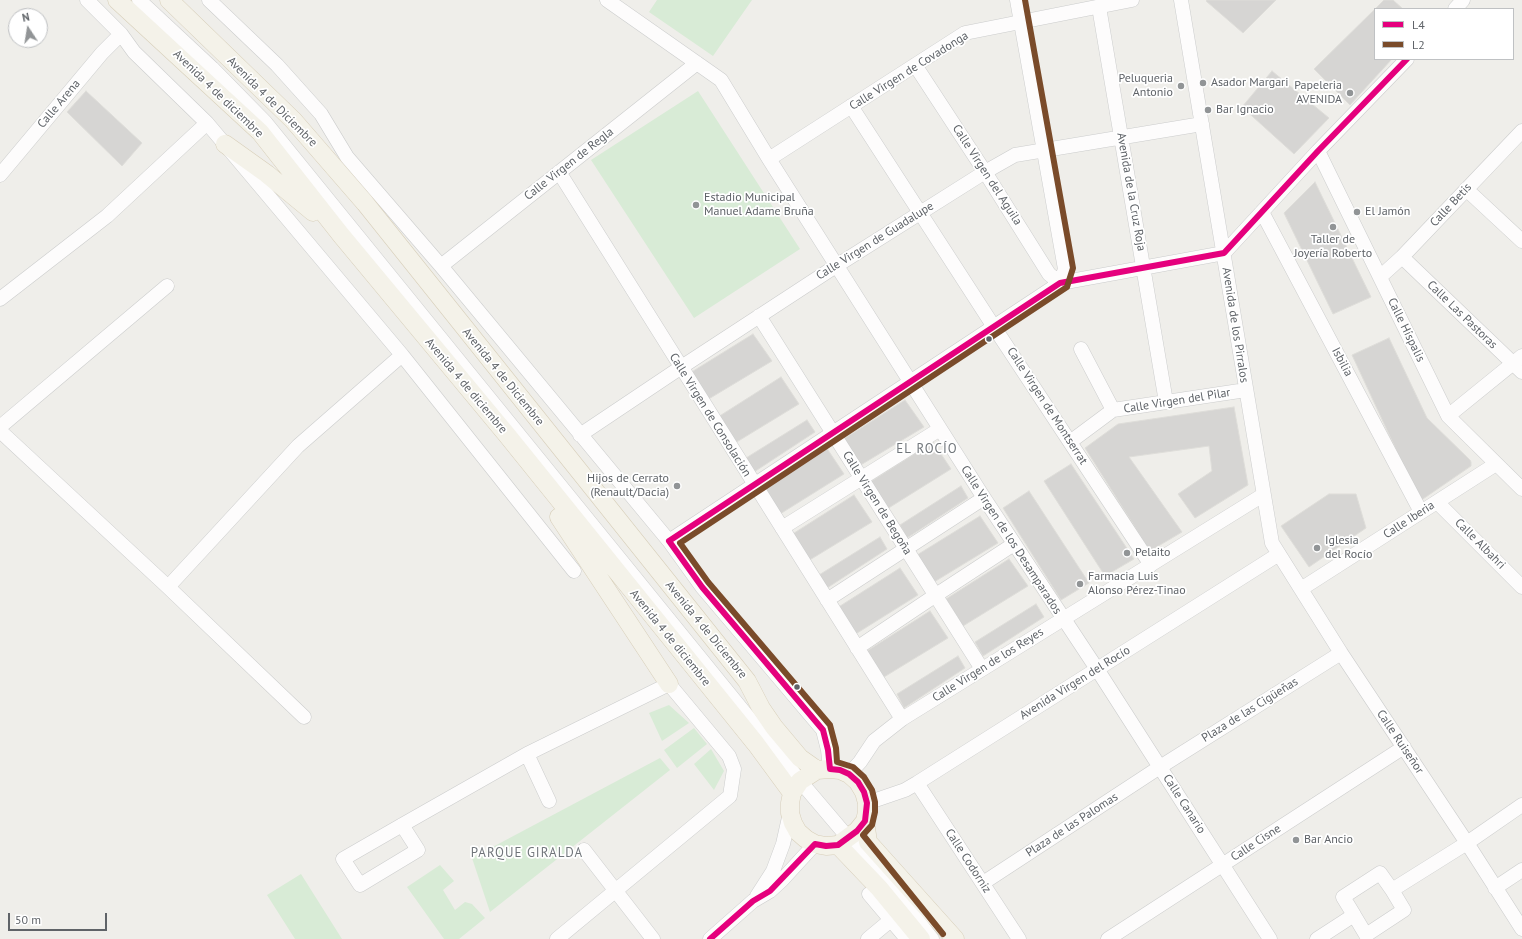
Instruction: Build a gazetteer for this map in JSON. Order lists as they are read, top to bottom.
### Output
{
  "streets": {
    "main road": ["Avenida 4 de diciembre", "Avenida 4 de Diciembre"],
    "street": [
      "Calle Virgen de Covadonga",
      "Calle Arena",
      "Calle Virgen de Regla",
      "Calle Virgen del Aguila",
      "Avenida de la Cruz Roja",
      "Calle Betis",
      "Calle Virgen de Guadalupe",
      "Calle Las Pastoras",
      "Avenida de los Pirralos",
      "Calle Híspalis",
      "Isbilia",
      "Calle Virgen del Pilar",
      "Calle Virgen de Montserrat",
      "Calle Virgen de Consolación",
      "Calle Virgen de Begoña",
      "Calle Iberia",
      "Calle Virgen de los Desamparados",
      "Calle Albahri",
      "Calle Virgen de los Reyes",
      "Avenida Virgen del Rocío",
      "Plaza de las Cigüeñas",
      "Calle Ruiseñor",
      "Calle Canario",
      "Plaza de las Palomas",
      "Calle Cisne",
      "Calle Codorniz"
    ]
  },
  "crossings": [
    ["Calle Virgen de Covadonga", "Calle Virgen del Aguila"],
    ["Calle Virgen de Covadonga", "Avenida de la Cruz Roja"],
    ["Calle Virgen de Covadonga", "Calle Virgen de Montserrat"],
    ["Calle Virgen de Covadonga", "Calle Virgen de los Desamparados"],
    ["Avenida 4 de diciembre", "Avenida 4 de Diciembre"],
    ["Calle Virgen de Regla", "Calle Virgen de Consolación"],
    ["Calle Virgen de Regla", "Calle Virgen de los Desamparados"],
    ["Calle Virgen del Aguila", "Calle Virgen de Guadalupe"],
    ["Avenida de la Cruz Roja", "Calle Virgen de Guadalupe"],
    ["Avenida de la Cruz Roja", "Calle Virgen del Pilar"],
    ["Calle Betis", "Calle Las Pastoras"],
    ["Calle Betis", "Calle Híspalis"],
    ["Calle Virgen de Guadalupe", "Avenida de los Pirralos"],
    ["Calle Virgen de Guadalupe", "Calle Virgen de Montserrat"],
    ["Calle Virgen de Guadalupe", "Calle Virgen de Consolación"],
    ["Calle Virgen de Guadalupe", "Calle Virgen de Begoña"],
    ["Calle Virgen de Guadalupe", "Calle Virgen de los Desamparados"],
    ["Avenida de los Pirralos", "Calle Virgen del Pilar"],
    ["Avenida de los Pirralos", "Calle Virgen de los Reyes"],
    ["Avenida de los Pirralos", "Avenida Virgen del Rocío"],
    ["Avenida de los Pirralos", "Calle Ruiseñor"],
    ["Calle Híspalis", "Calle Iberia"],
    ["Isbilia", "Calle Iberia"],
    ["Calle Virgen del Pilar", "Calle Virgen de Montserrat"],
    ["Calle Virgen de Montserrat", "Calle Virgen de los Reyes"],
    ["Calle Virgen de Consolación", "Calle Virgen de los Reyes"],
    ["Calle Virgen de Begoña", "Calle Virgen de los Reyes"],
    ["Calle Iberia", "Calle Albahri"],
    ["Calle Iberia", "Calle Ruiseñor"],
    ["Calle Virgen de los Desamparados", "Calle Virgen de los Reyes"],
    ["Calle Virgen de los Desamparados", "Avenida Virgen del Rocío"],
    ["Calle Virgen de los Desamparados", "Calle Canario"],
    ["Avenida Virgen del Rocío", "Calle Ruiseñor"],
    ["Avenida Virgen del Rocío", "Calle Canario"],
    ["Avenida Virgen del Rocío", "Calle Codorniz"],
    ["Plaza de las Cigüeñas", "Calle Ruiseñor"],
    ["Plaza de las Cigüeñas", "Calle Canario"],
    ["Plaza de las Cigüeñas", "Plaza de las Palomas"],
    ["Calle Ruiseñor", "Calle Cisne"],
    ["Calle Canario", "Plaza de las Palomas"],
    ["Calle Canario", "Calle Cisne"],
    ["Plaza de las Palomas", "Calle Codorniz"]
  ],
  "districts": ["EL ROCÍO", "PARQUE GIRALDA"],
  "places": [
    "Asador Margari",
    "Peluqueria Antonio",
    "Papeleria AVENIDA",
    "Bar Ignacio",
    "Estadio Municipal Manuel Adame Bruña",
    "El Jamón",
    "Taller de Joyería Roberto",
    "Hijos de Cerrato (Renault/Dacia)",
    "Iglesia del Rocío",
    "Pelaito",
    "Farmacia Luis Alonso Pérez-Tinao",
    "Bar Ancio"
  ],
  "lines": ["transit line L2", "transit line L4"],
  "legend": ["L4", "L2"],
  "scale_bar": "50 m",
  "north": "top"
}
